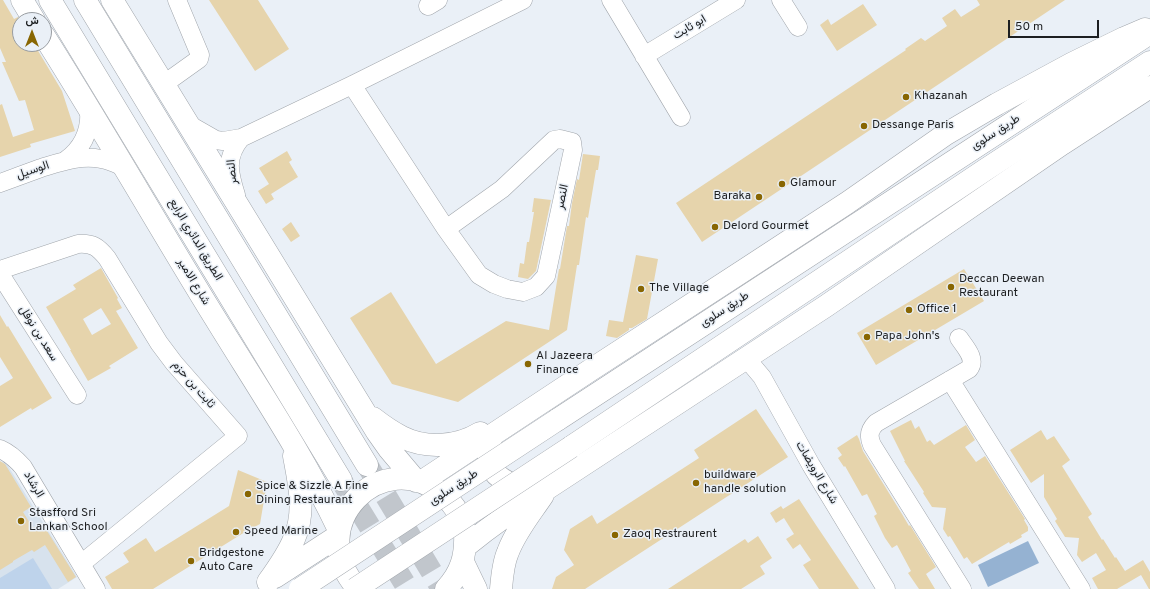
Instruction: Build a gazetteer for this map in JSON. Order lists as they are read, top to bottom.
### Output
{
  "streets": {
    "main road": ["طريق سلوى", "الطريق الدائري الرابع", "شارع الامير"],
    "street": [
      "ابو ثابت",
      "الوسيل",
      "النصر",
      "سعد بن نوفل",
      "ثابت بن حزم",
      "شارع الرويضات",
      "الرشاد"
    ]
  },
  "crossings": [
    ["الوسيل", "شارع الامير"],
    ["ثابت بن حزم", "الرشاد"]
  ],
  "places": [
    "Khazanah",
    "Dessange Paris",
    "Glamour",
    "Baraka",
    "Delord Gourmet",
    "Deccan Deewan Restaurant",
    "The Village",
    "Office 1",
    "Papa John's",
    "Al Jazeera Finance",
    "buildware handle solution",
    "Spice & Sizzle A Fine Dining Restaurant",
    "Stasfford Sri Lankan School",
    "Speed Marine",
    "Zaoq Restraurent",
    "Bridgestone Auto Care"
  ],
  "scale_bar": "50 m",
  "north": "top"
}
